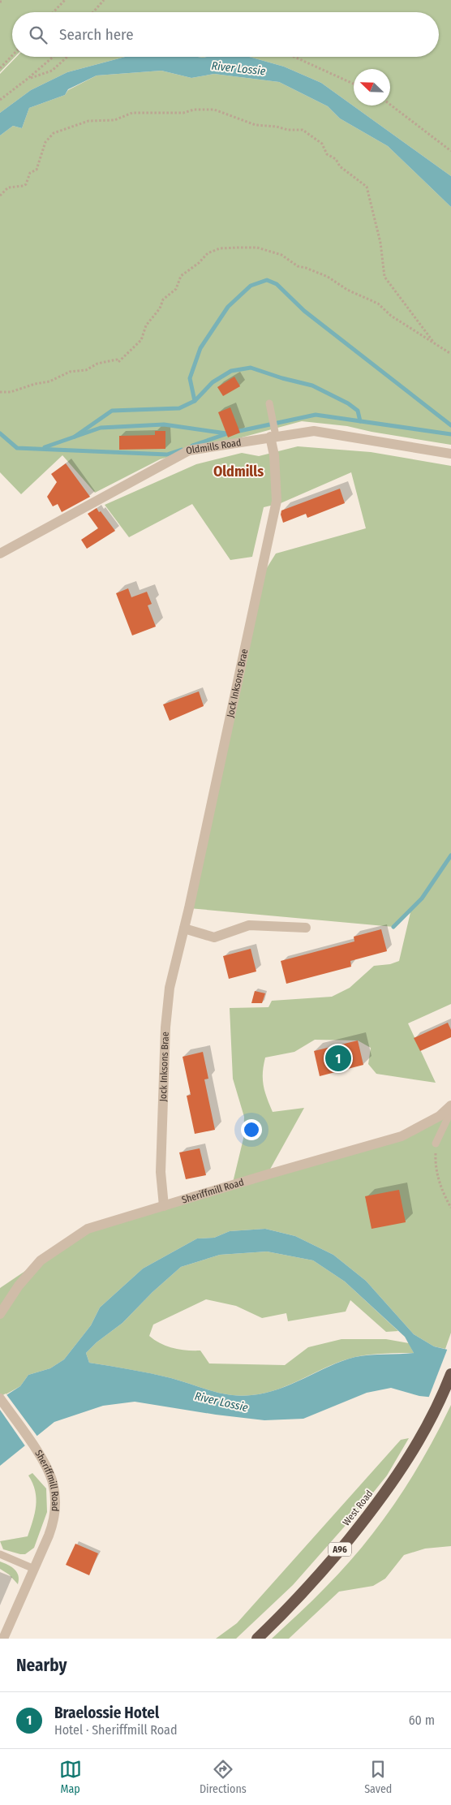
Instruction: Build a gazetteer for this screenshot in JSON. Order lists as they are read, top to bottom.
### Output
{
  "streets": {
    "highway": ["West Road", "A96"],
    "street": ["Oldmills Road", "Jock Inksons Brae", "Sheriffmill Road"]
  },
  "crossings": [
    ["Oldmills Road", "Jock Inksons Brae"],
    ["Jock Inksons Brae", "Sheriffmill Road"]
  ],
  "districts": ["Oldmills"],
  "water": ["River Lossie"],
  "north": "top left",
  "page": {
    "search": "Search here",
    "pins": "1",
    "heading": "Nearby",
    "list": [
      {
        "mark": "1",
        "name": "Braelossie Hotel",
        "note": "Hotel · Sheriffmill Road",
        "value": "60 m"
      }
    ],
    "nav": ["Map", "Directions", "Saved"]
  }
}
